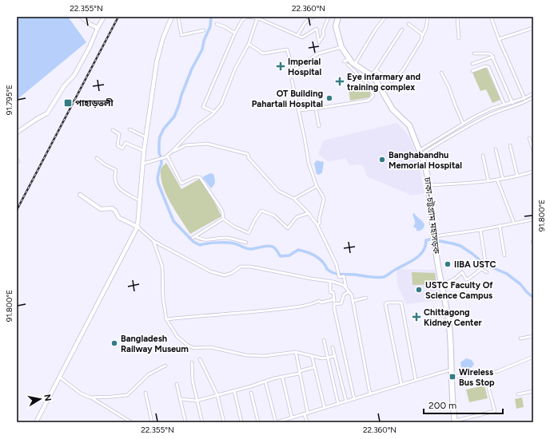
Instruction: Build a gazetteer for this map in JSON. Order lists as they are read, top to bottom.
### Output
{
  "streets": {
    "highway": ["ঢাকা-চট্টগ্রাম মহাসড়ক"]
  },
  "places": {
    "health": ["Imperial Hospital", "Eye infarmary and training complex", "Chittagong Kidney Center"],
    "other": [
      "OT Building Pahartali Hospital",
      "Banghabandhu Memorial Hospital",
      "IIBA USTC",
      "USTC Faculty Of Science Campus",
      "Bangladesh Railway Museum"
    ],
    "transit": ["পাহাড়তলী", "Wireless Bus Stop"]
  },
  "scale_bar": "200 m",
  "north": "right",
  "coordinates": [
    "22.355°N",
    "22.360°N",
    "91.795°E",
    "91.800°E"
  ]
}
